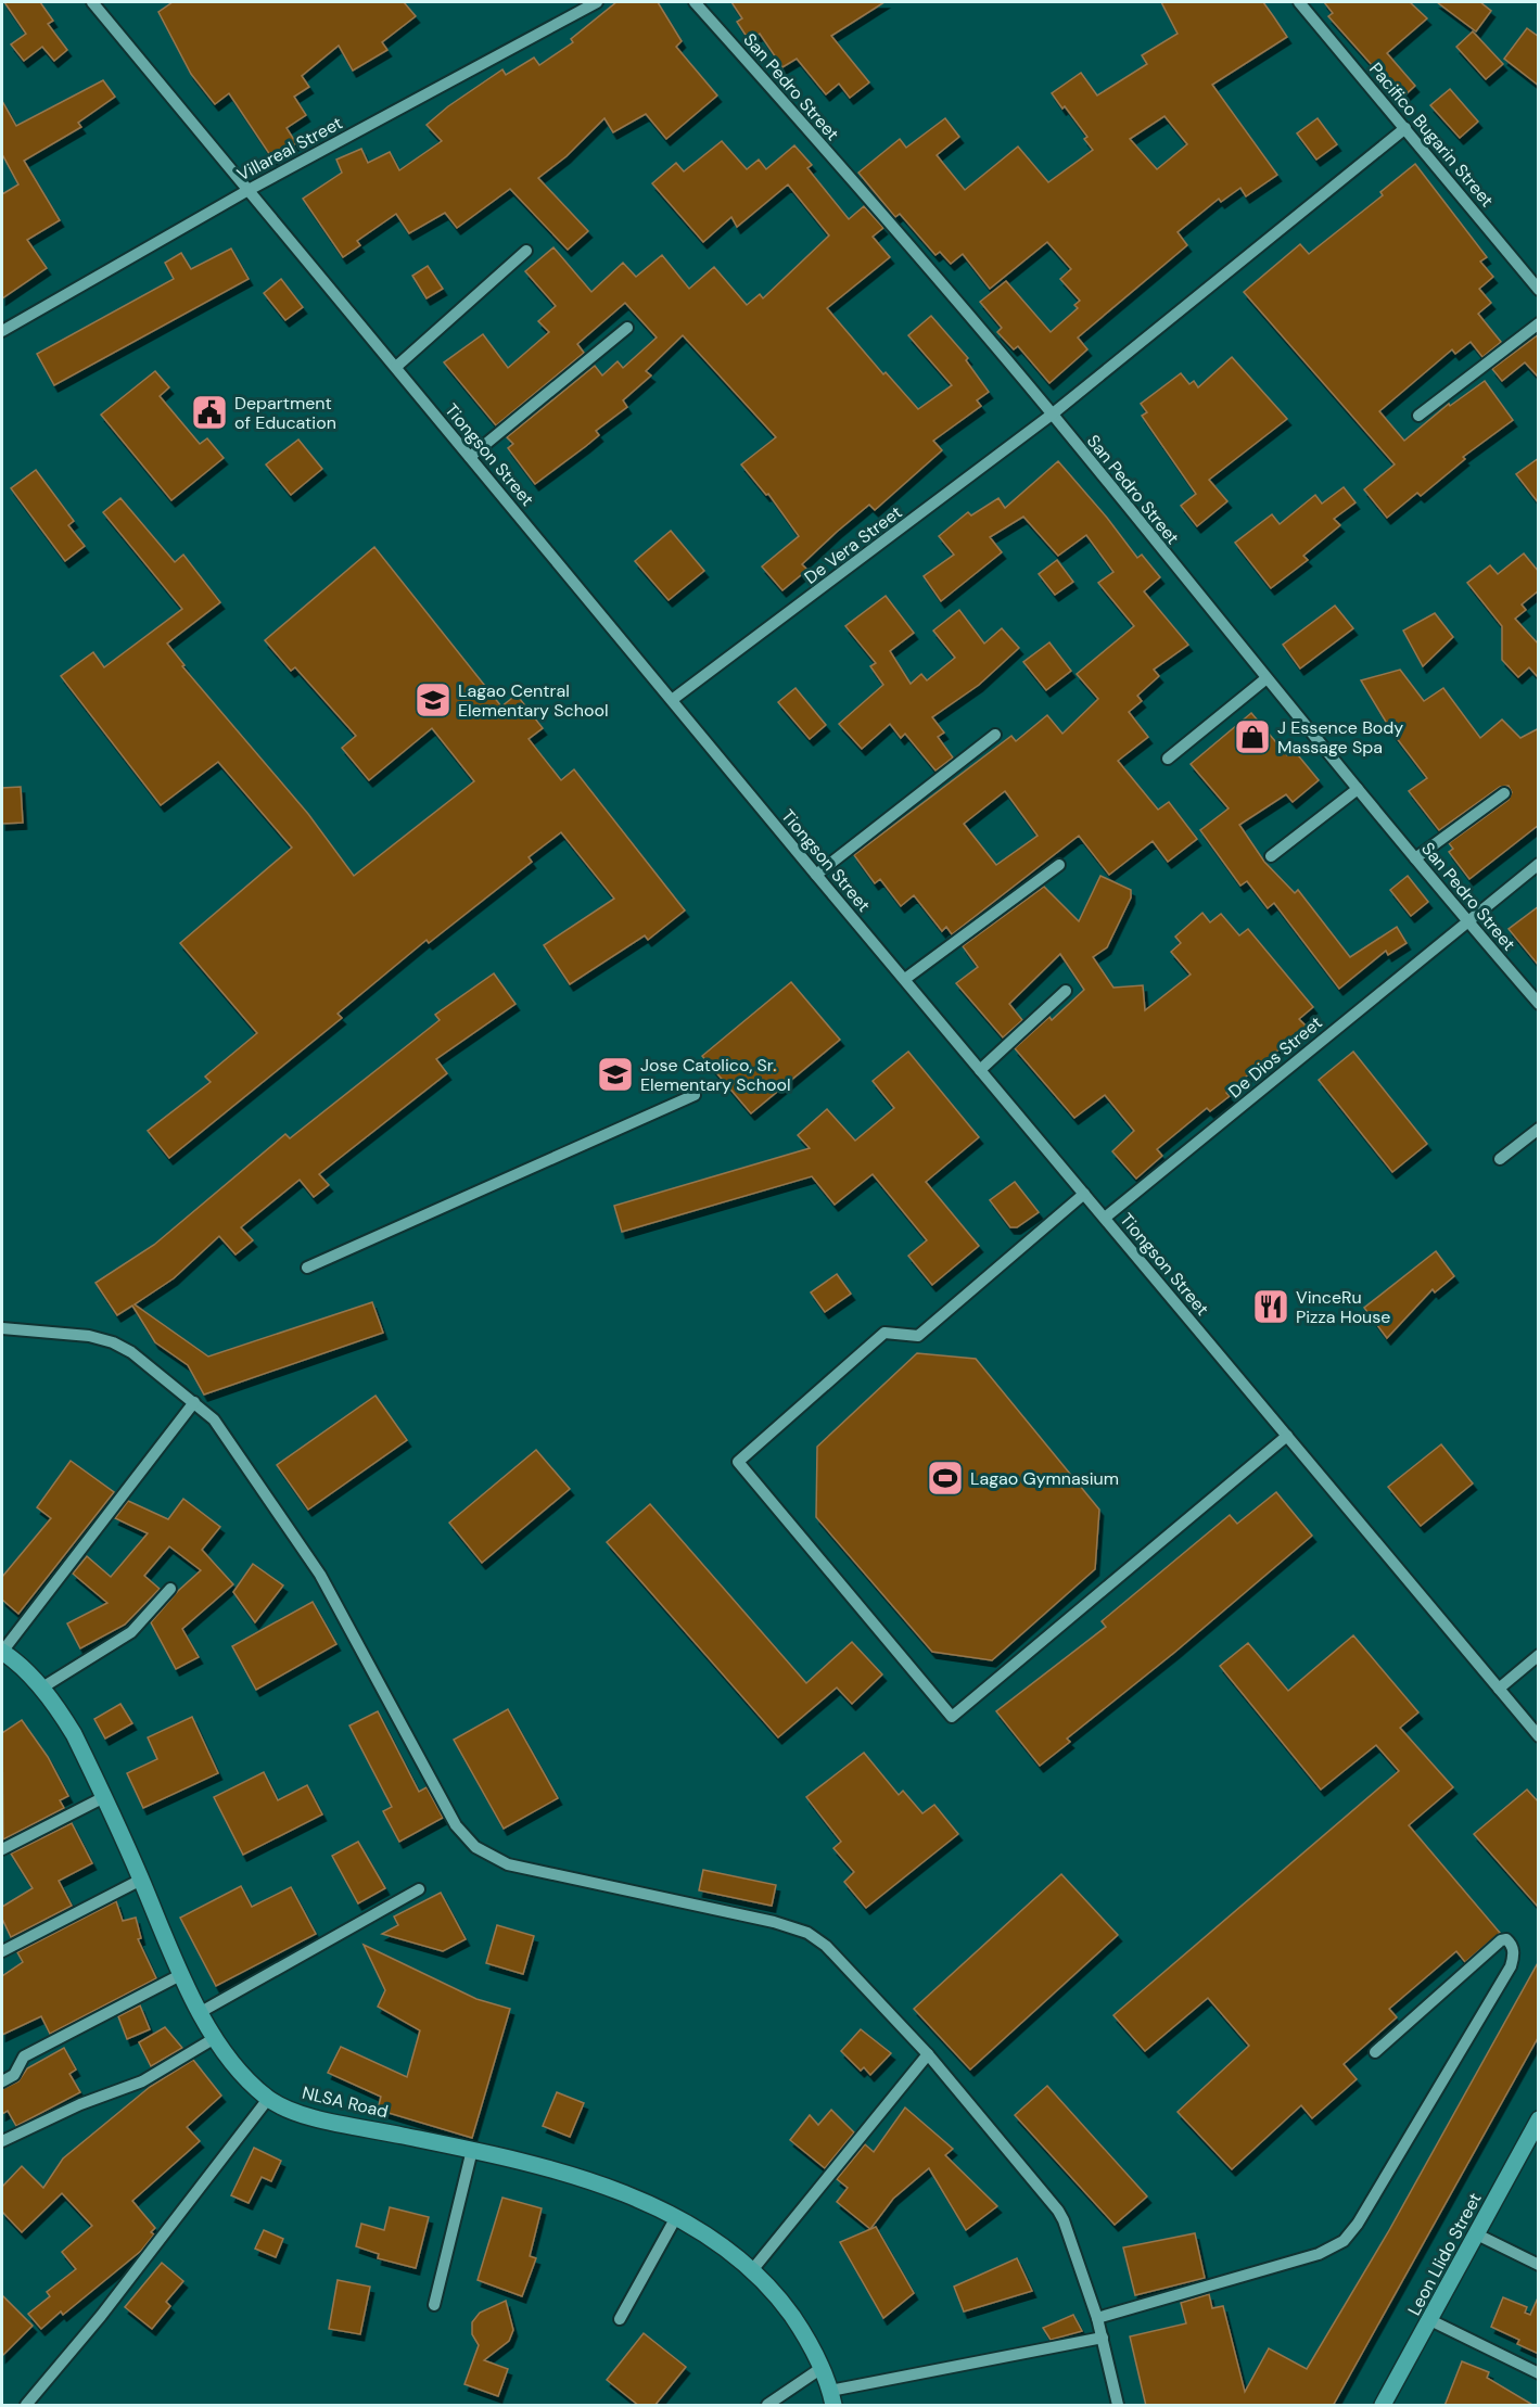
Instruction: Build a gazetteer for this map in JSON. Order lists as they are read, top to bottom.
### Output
{
  "streets": {
    "main road": ["NLSA Road", "Leon Llido Street"],
    "street": [
      "San Pedro Street",
      "Pacifico Bugarin Street",
      "Villareal Street",
      "Tiongson Street",
      "De Vera Street",
      "De Dios Street"
    ]
  },
  "crossings": [
    ["San Pedro Street", "De Vera Street"],
    ["San Pedro Street", "De Dios Street"],
    ["Pacifico Bugarin Street", "De Vera Street"],
    ["Villareal Street", "Tiongson Street"],
    ["Tiongson Street", "De Vera Street"],
    ["Tiongson Street", "De Dios Street"]
  ],
  "places": {
    "public building": ["Department of Education"],
    "school or university": ["Lagao Central Elementary School", "Jose Catolico, Sr. Elementary School"],
    "shop": ["J Essence Body Massage Spa"],
    "restaurant": ["VinceRu Pizza House"],
    "sports": ["Lagao Gymnasium"]
  }
}
